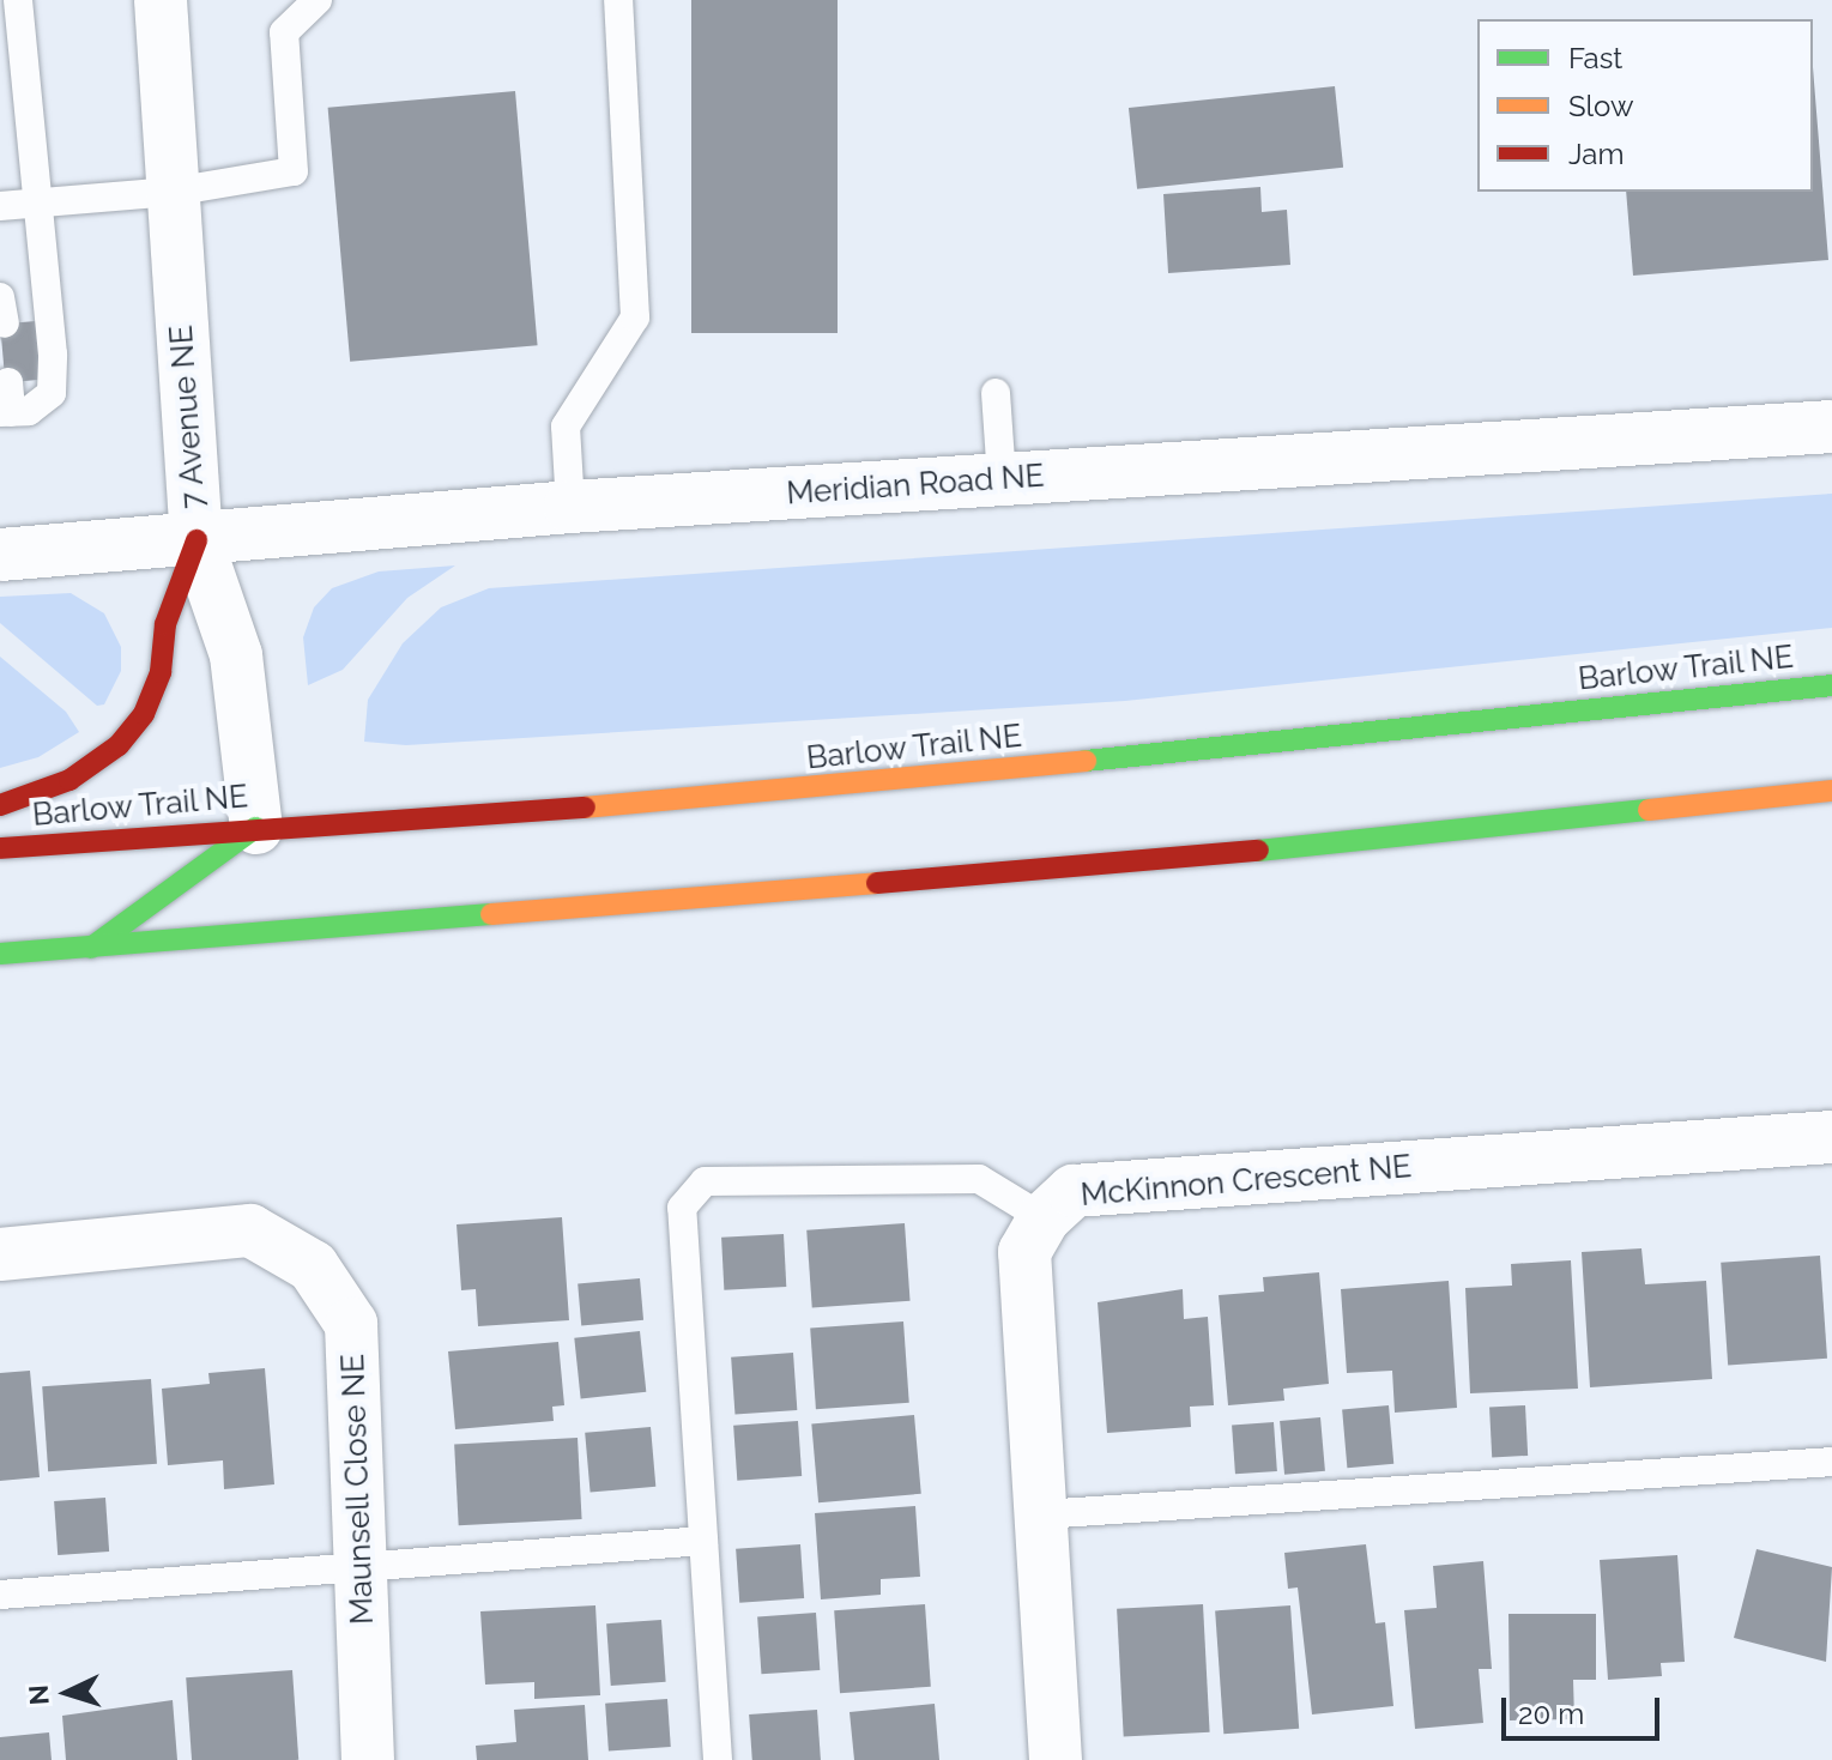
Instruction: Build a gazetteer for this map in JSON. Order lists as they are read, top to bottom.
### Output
{
  "streets": {
    "main road": ["Barlow Trail NE"],
    "street": [
      "7 Avenue NE",
      "Meridian Road NE",
      "McKinnon Crescent NE",
      "Maunsell Close NE"
    ]
  },
  "crossings": [
    ["7 Avenue NE", "Meridian Road NE"],
    ["7 Avenue NE", "Barlow Trail NE"]
  ],
  "legend": ["Fast", "Slow", "Jam"],
  "scale_bar": "20 m",
  "north": "left"
}
